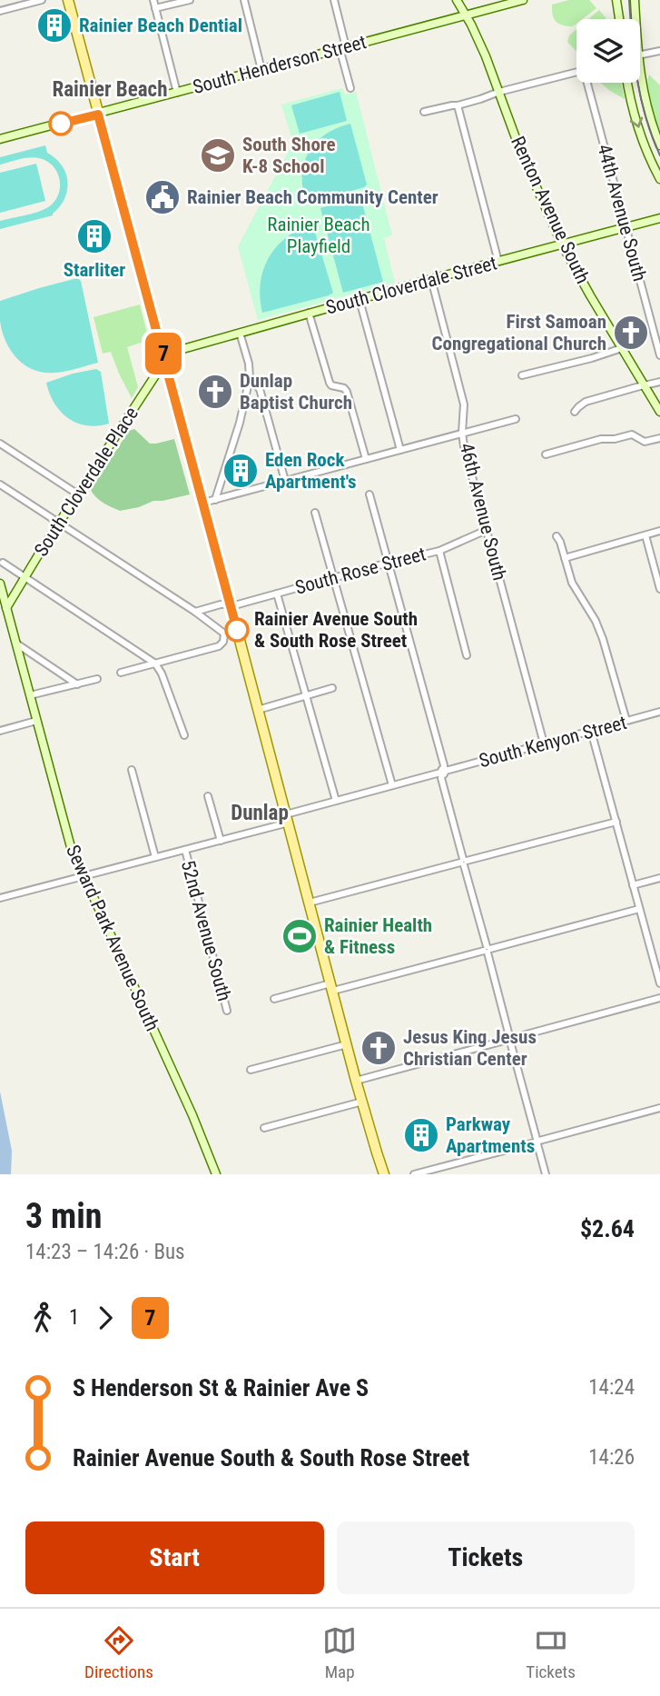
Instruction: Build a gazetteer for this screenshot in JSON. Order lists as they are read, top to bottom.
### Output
{
  "streets": {
    "main road": [
      "South Henderson Street",
      "Renton Avenue South",
      "South Cloverdale Street",
      "South Cloverdale Place",
      "Seward Park Avenue South"
    ],
    "street": [
      "44th Avenue South",
      "46th Avenue South",
      "South Rose Street",
      "South Kenyon Street",
      "52nd Avenue South"
    ]
  },
  "crossings": [
    ["South Henderson Street", "Renton Avenue South"],
    ["Renton Avenue South", "South Cloverdale Street"],
    ["44th Avenue South", "South Cloverdale Street"],
    ["South Cloverdale Street", "South Cloverdale Place"],
    ["South Cloverdale Street", "46th Avenue South"],
    ["South Cloverdale Place", "Seward Park Avenue South"],
    ["46th Avenue South", "South Rose Street"],
    ["46th Avenue South", "South Kenyon Street"],
    ["South Kenyon Street", "52nd Avenue South"],
    ["South Kenyon Street", "Seward Park Avenue South"]
  ],
  "districts": ["Rainier Beach", "Dunlap"],
  "parks": ["Rainier Beach Playfield"],
  "places": {
    "building": [
      "Rainier Beach Dential",
      "Starliter",
      "Eden Rock Apartment's",
      "Parkway Apartments"
    ],
    "school or university": ["South Shore K-8 School"],
    "public building": ["Rainier Beach Community Center"],
    "church": ["First Samoan Congregational Church", "Dunlap Baptist Church", "Jesus King Jesus Christian Center"],
    "other": ["Rainier Avenue South & South Rose Street"],
    "sports": ["Rainier Health & Fitness"]
  },
  "lines": ["bus line 7"],
  "page": {
    "on_map": "7",
    "heading": ["3 min", "14:23 – 14:26 · Bus", "$2.64"],
    "legs": ["1", "7"],
    "list": [
      {
        "name": "S Henderson St & Rainier Ave S",
        "value": "14:24"
      },
      {
        "name": "Rainier Avenue South & South Rose Street",
        "value": "14:26"
      }
    ],
    "buttons": ["Start", "Tickets"],
    "tabs": ["Directions", "Map", "Tickets"]
  }
}
